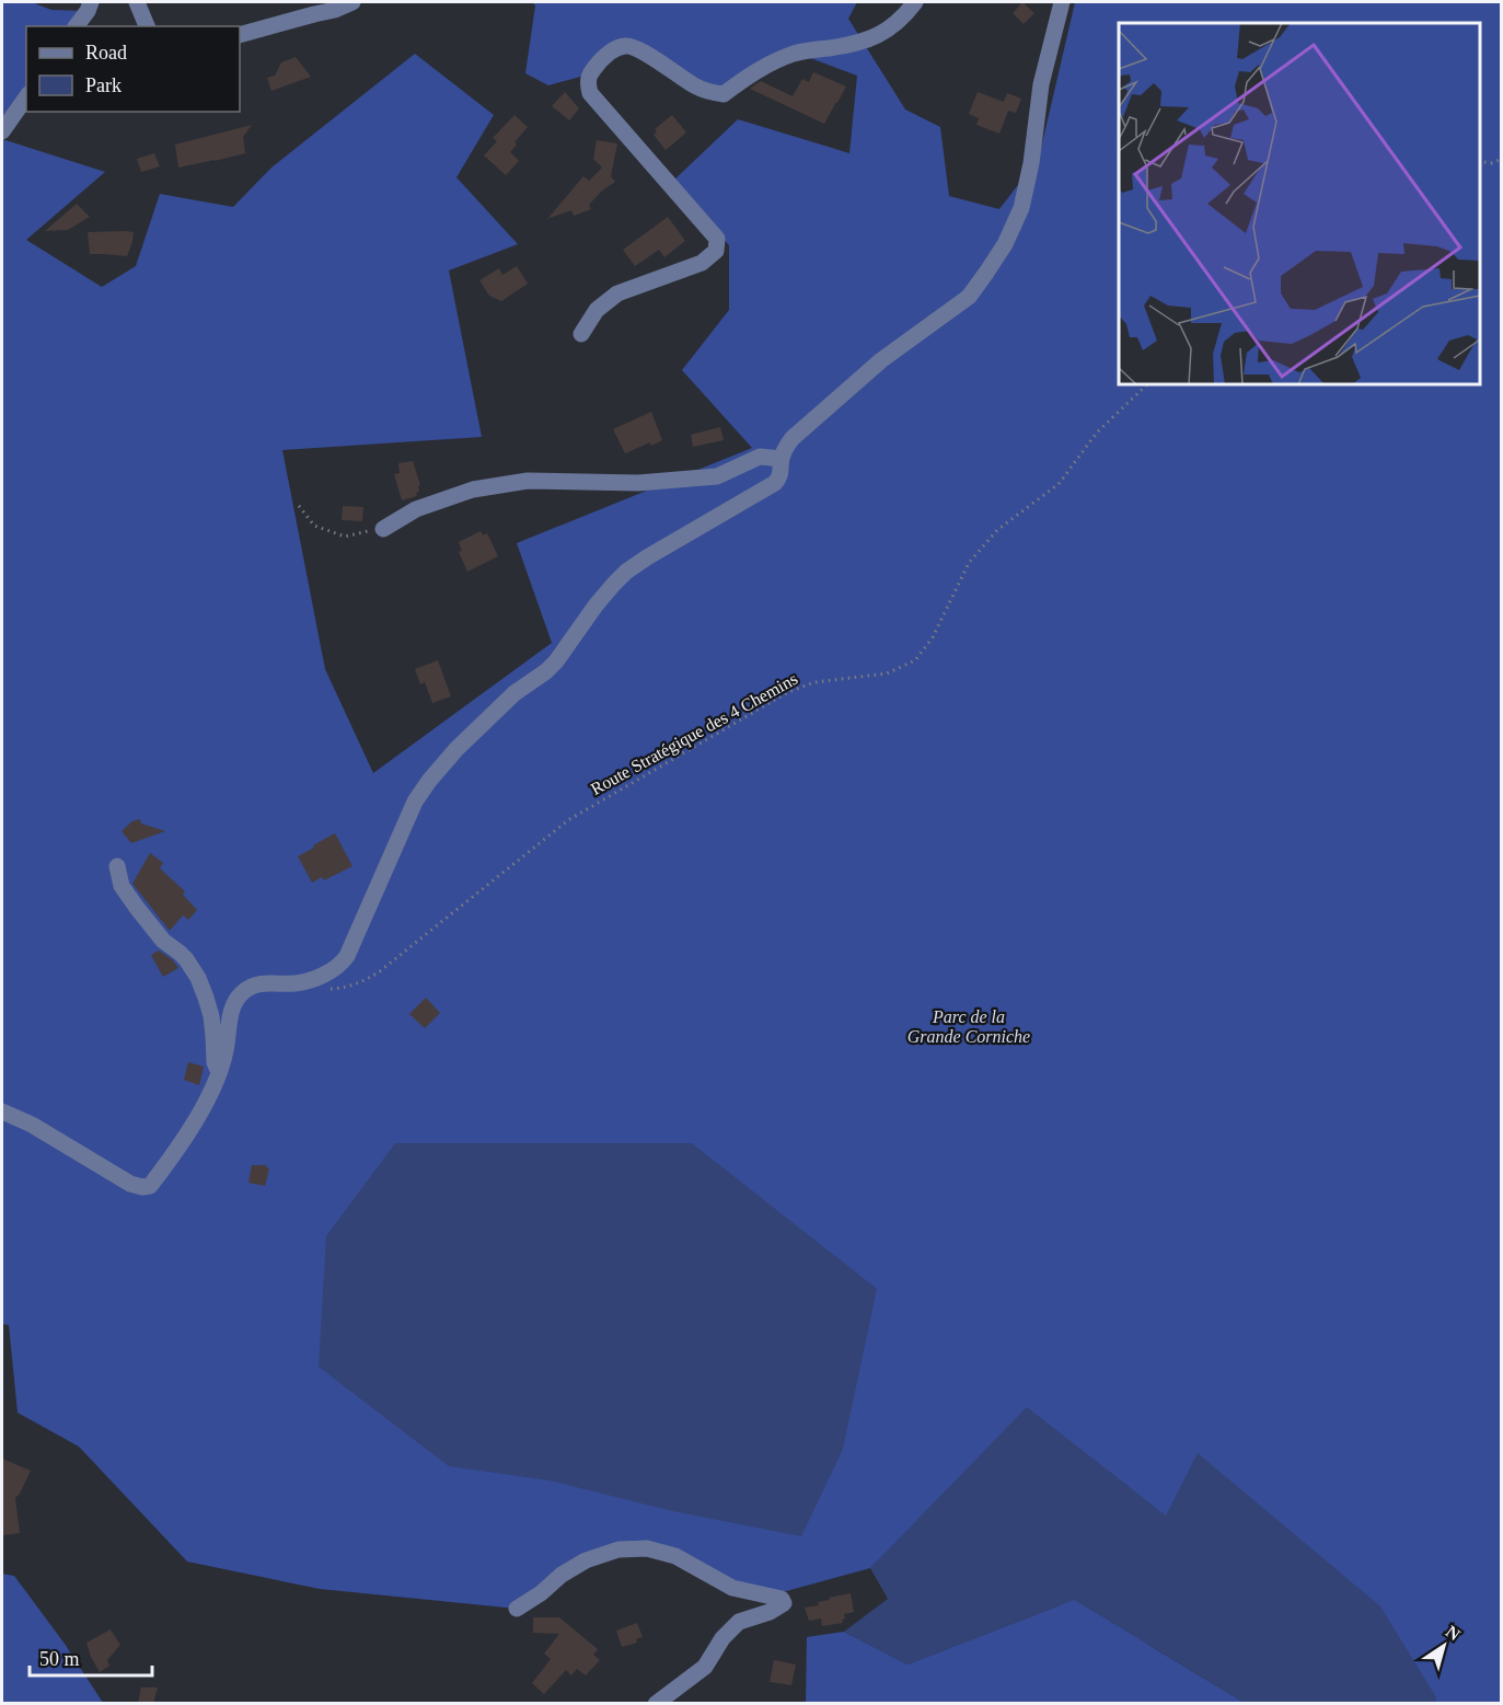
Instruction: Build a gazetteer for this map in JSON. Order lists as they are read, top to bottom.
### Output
{
  "streets": {
    "path": ["Route Stratégique des 4 Chemins"]
  },
  "parks": ["Parc de la Grande Corniche"],
  "legend": ["Road", "Park"],
  "scale_bar": "50 m",
  "north": "top right"
}
